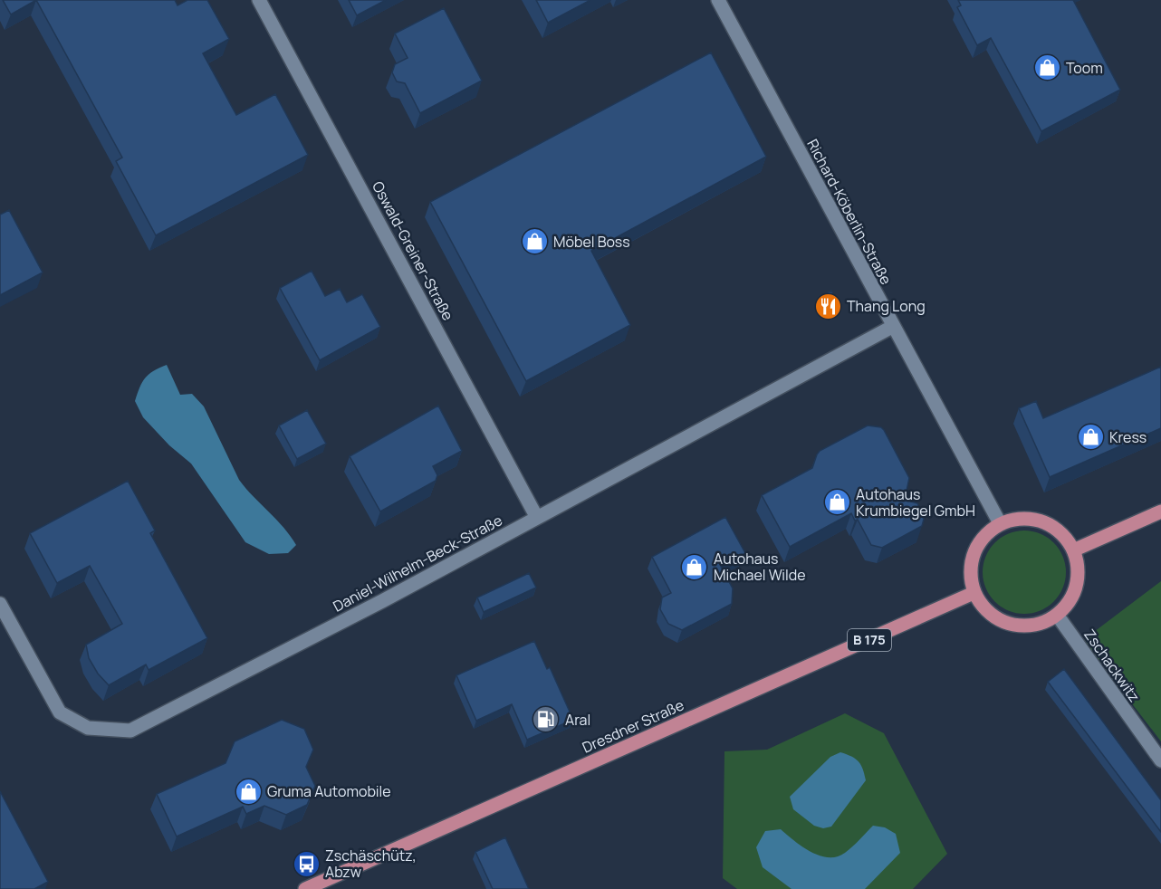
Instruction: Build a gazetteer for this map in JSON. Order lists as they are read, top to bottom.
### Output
{
  "streets": {
    "main road": ["B 175", "Dresdner Straße"],
    "street": [
      "Richard-Köberlin-Straße",
      "Oswald-Greiner-Straße",
      "Daniel-Wilhelm-Beck-Straße",
      "Zschackwitz"
    ]
  },
  "crossings": [
    ["Richard-Köberlin-Straße", "Daniel-Wilhelm-Beck-Straße"],
    ["Richard-Köberlin-Straße", "Zschackwitz"],
    ["Richard-Köberlin-Straße", "Dresdner Straße"],
    ["Oswald-Greiner-Straße", "Daniel-Wilhelm-Beck-Straße"],
    ["Zschackwitz", "Dresdner Straße"]
  ],
  "places": {
    "shop": [
      "Toom",
      "Möbel Boss",
      "Kress",
      "Autohaus Krumbiegel GmbH",
      "Autohaus Michael Wilde",
      "Gruma Automobile"
    ],
    "restaurant": ["Thang Long"],
    "fuel station": ["Aral"],
    "bus stop": ["Zschäschütz, Abzw"]
  }
}
